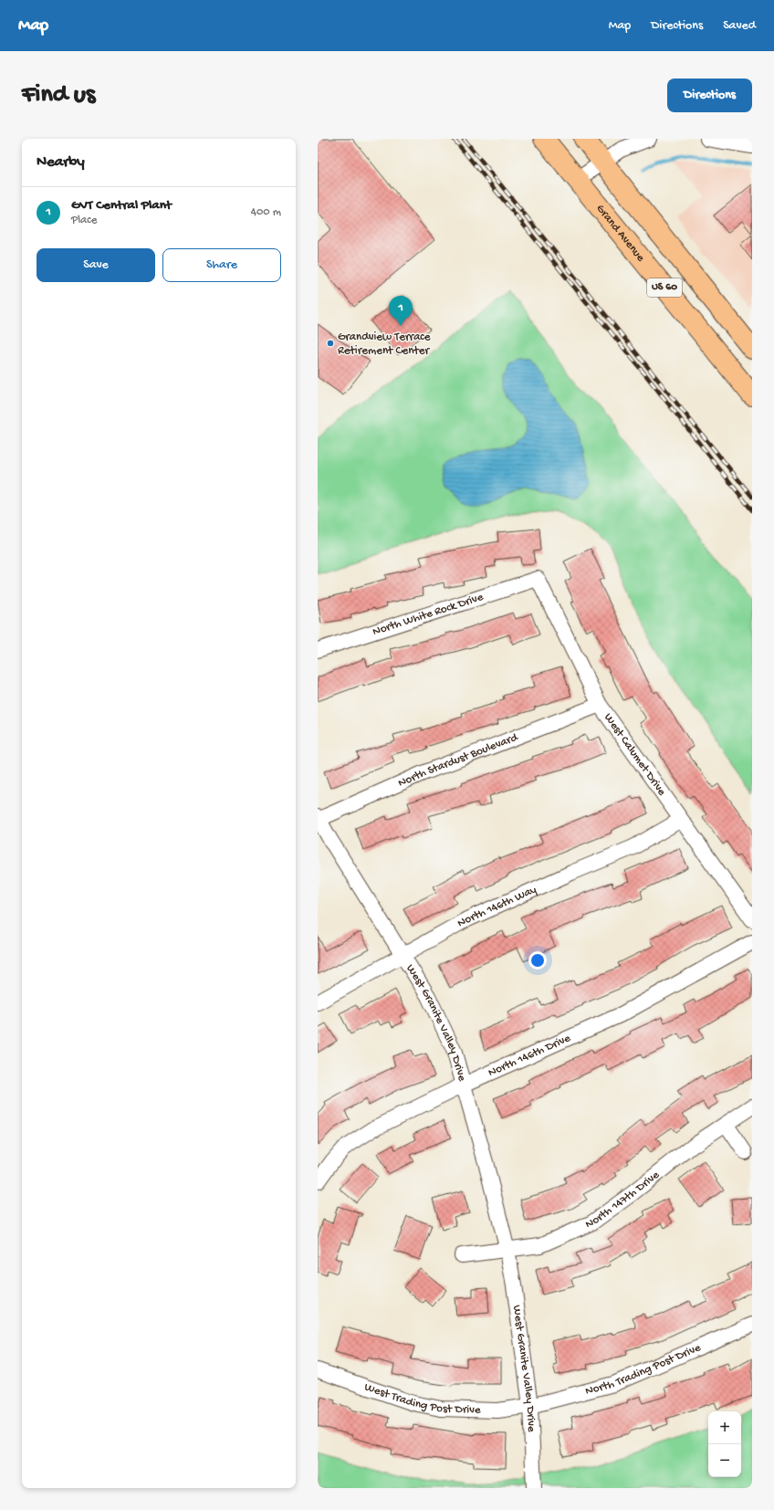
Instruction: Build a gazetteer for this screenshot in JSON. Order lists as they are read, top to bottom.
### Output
{
  "streets": {
    "highway": ["Grand Avenue", "US 60"],
    "street": [
      "North White Rock Drive",
      "West Calumet Drive",
      "North Stardust Boulevard",
      "North 146th Way",
      "West Granite Valley Drive",
      "North 146th Drive",
      "North 147th Drive",
      "North Trading Post Drive",
      "West Trading Post Drive"
    ]
  },
  "crossings": [
    ["North White Rock Drive", "West Calumet Drive"],
    ["West Calumet Drive", "North Stardust Boulevard"],
    ["West Calumet Drive", "North 146th Way"],
    ["North Stardust Boulevard", "West Granite Valley Drive"],
    ["North 146th Way", "West Granite Valley Drive"],
    ["West Granite Valley Drive", "North 146th Drive"],
    ["West Granite Valley Drive", "North 147th Drive"],
    ["West Granite Valley Drive", "North Trading Post Drive"],
    ["West Granite Valley Drive", "West Trading Post Drive"],
    ["North Trading Post Drive", "West Trading Post Drive"]
  ],
  "places": ["Grandview Terrace Retirement Center"],
  "page": {
    "header": "Map",
    "nav": ["Map", "Directions", "Saved"],
    "buttons": [
      "Directions",
      ["Save", "Share"]
    ],
    "title": "Find us",
    "heading": "Nearby",
    "list": [
      {
        "mark": "1",
        "name": "GVT Central Plant",
        "note": "Place",
        "value": "400 m"
      }
    ],
    "pins": "1",
    "map_buttons": ["+", "−"]
  }
}
